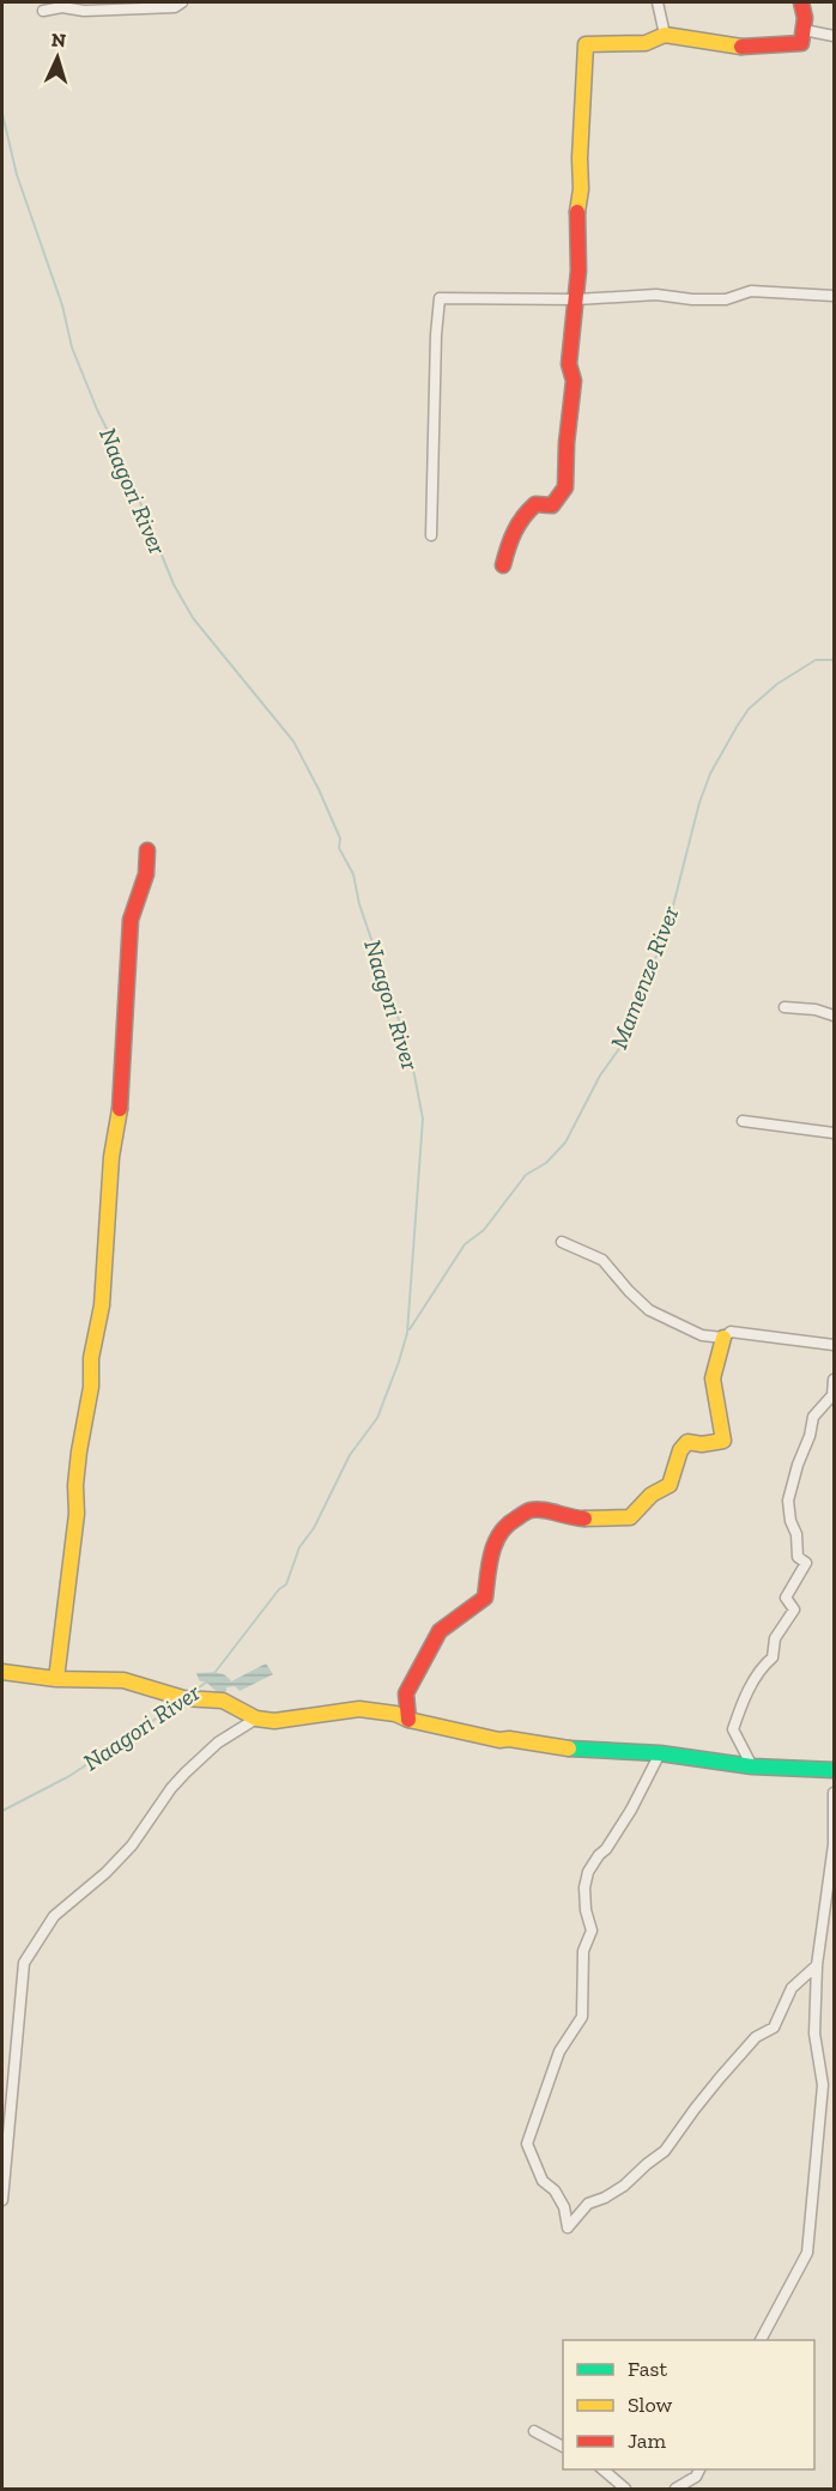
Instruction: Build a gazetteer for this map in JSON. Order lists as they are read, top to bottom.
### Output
{
  "water": ["Naagori River", "Mamenze River"],
  "legend": ["Fast", "Slow", "Jam"],
  "north": "top"
}
